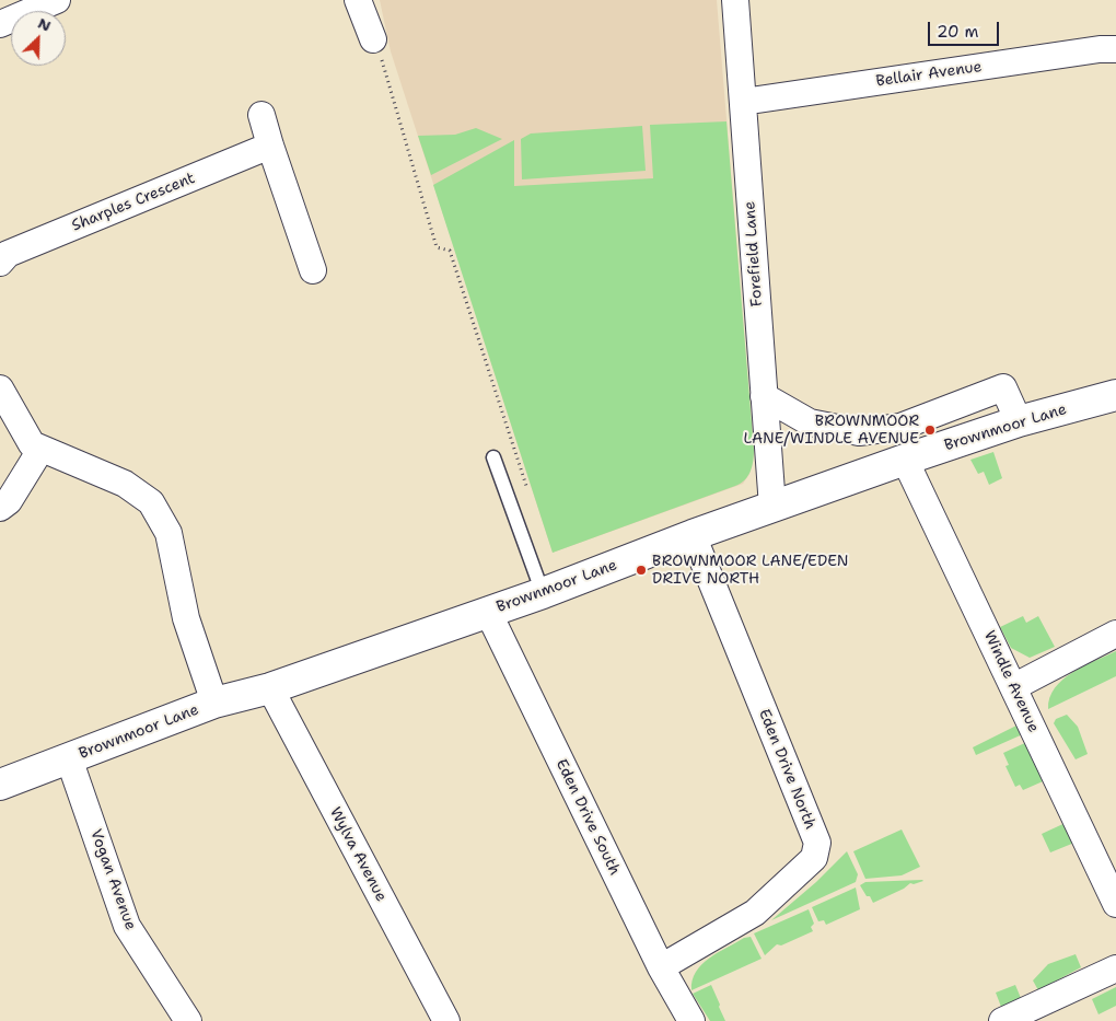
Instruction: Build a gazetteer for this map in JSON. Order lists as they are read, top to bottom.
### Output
{
  "streets": {
    "street": [
      "Bellair Avenue",
      "Sharples Crescent",
      "Forefield Lane",
      "Brownmoor Lane",
      "Windle Avenue",
      "Eden Drive North",
      "Eden Drive South",
      "Wylva Avenue",
      "Vogan Avenue"
    ]
  },
  "crossings": [
    ["Bellair Avenue", "Forefield Lane"],
    ["Forefield Lane", "Brownmoor Lane"],
    ["Brownmoor Lane", "Windle Avenue"],
    ["Brownmoor Lane", "Eden Drive North"],
    ["Brownmoor Lane", "Eden Drive South"],
    ["Brownmoor Lane", "Wylva Avenue"],
    ["Brownmoor Lane", "Vogan Avenue"],
    ["Eden Drive North", "Eden Drive South"]
  ],
  "places": ["BROWNMOOR LANE/WINDLE AVENUE", "BROWNMOOR LANE/EDEN DRIVE NORTH"],
  "scale_bar": "20 m",
  "north": "top right"
}
